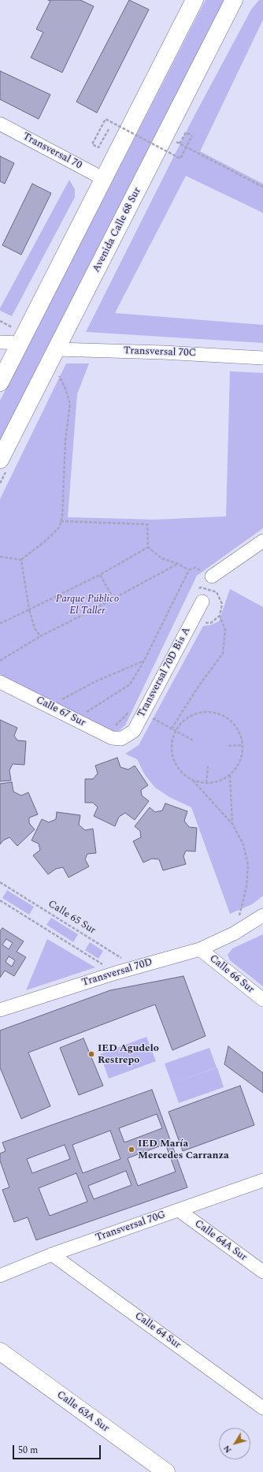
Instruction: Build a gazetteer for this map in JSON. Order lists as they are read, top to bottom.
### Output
{
  "streets": {
    "main road": ["Avenida Calle 68 Sur", "Calle 63A Sur"],
    "street": [
      "Transversal 70",
      "Transversal 70C",
      "Transversal 70D Bis A",
      "Calle 67 Sur",
      "Transversal 70D",
      "Calle 66 Sur",
      "Transversal 70G",
      "Calle 64A Sur",
      "Calle 64 Sur"
    ],
    "path": ["Calle 65 Sur"]
  },
  "crossings": [
    ["Avenida Calle 68 Sur", "Transversal 70C"],
    ["Transversal 70D Bis A", "Calle 67 Sur"],
    ["Calle 65 Sur", "Transversal 70D"],
    ["Transversal 70D", "Calle 66 Sur"],
    ["Transversal 70G", "Calle 64A Sur"],
    ["Transversal 70G", "Calle 64 Sur"]
  ],
  "parks": ["Parque Público El Taller"],
  "places": ["IED Agudelo Restrepo", "IED María Mercedes Carranza"],
  "scale_bar": "50 m",
  "north": "bottom left"
}
